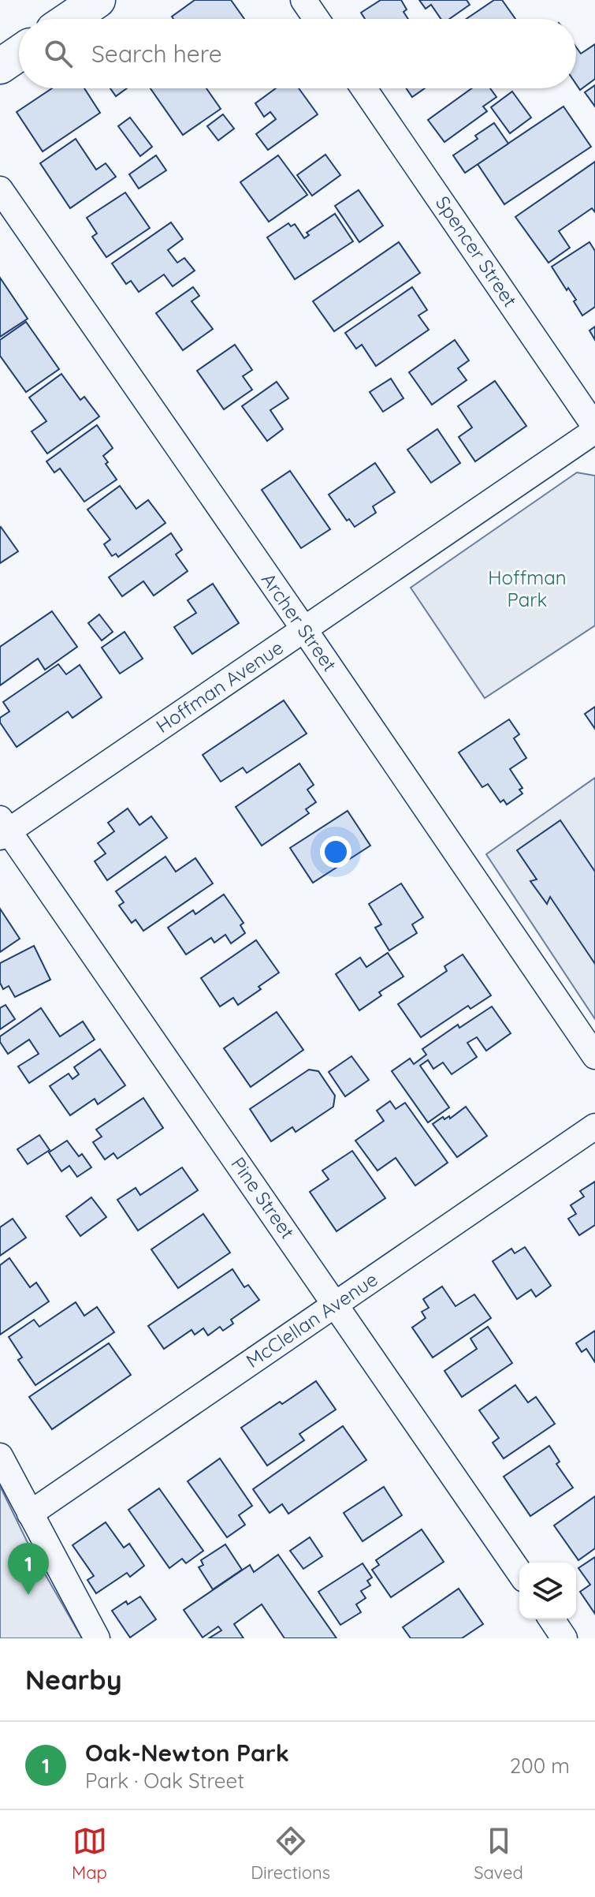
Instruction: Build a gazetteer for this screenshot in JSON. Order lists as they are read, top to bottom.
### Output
{
  "streets": {
    "street": [
      "Spencer Street",
      "Archer Street",
      "Hoffman Avenue",
      "Pine Street",
      "McClellan Avenue"
    ]
  },
  "crossings": [
    ["Spencer Street", "Hoffman Avenue"],
    ["Archer Street", "Hoffman Avenue"],
    ["Hoffman Avenue", "Pine Street"],
    ["Pine Street", "McClellan Avenue"]
  ],
  "parks": ["Hoffman Park"],
  "page": {
    "search": "Search here",
    "pins": "1",
    "heading": "Nearby",
    "list": [
      {
        "mark": "1",
        "name": "Oak-Newton Park",
        "note": "Park · Oak Street",
        "value": "200 m"
      }
    ],
    "nav": ["Map", "Directions", "Saved"]
  }
}
